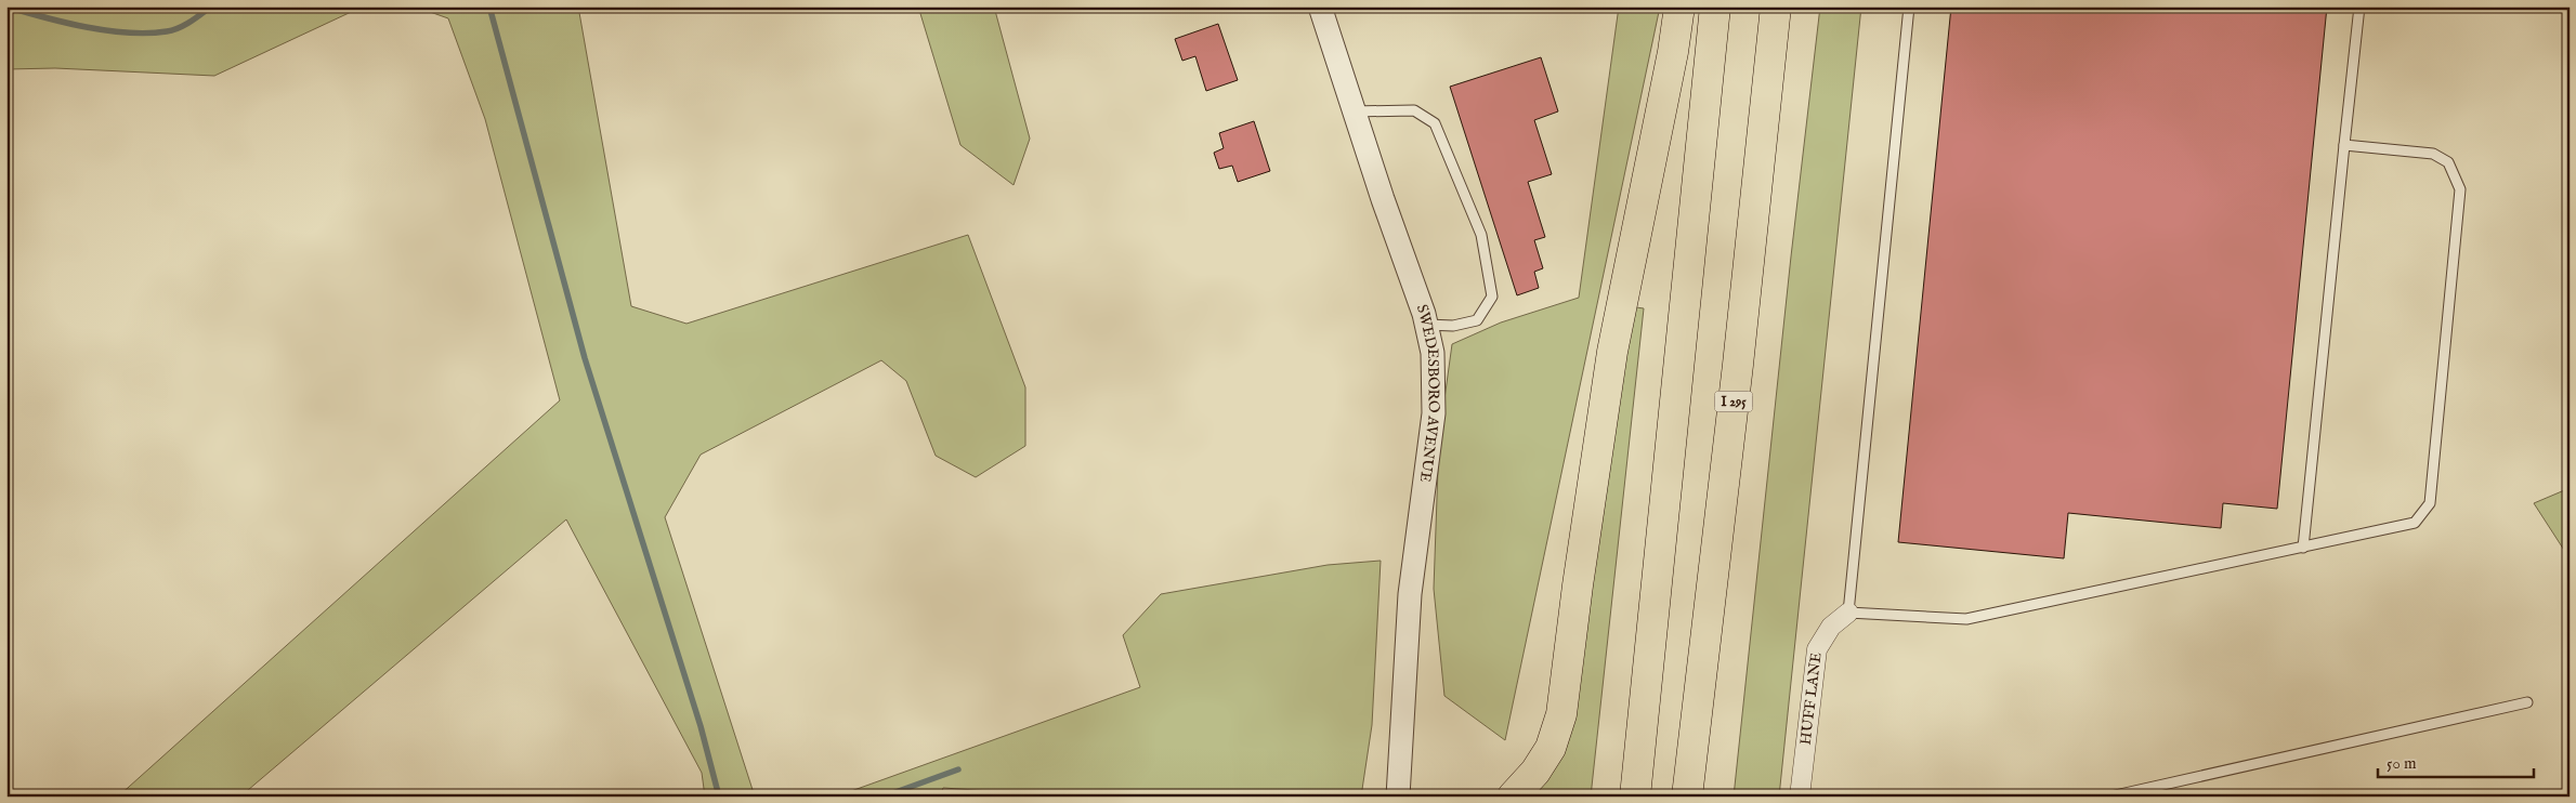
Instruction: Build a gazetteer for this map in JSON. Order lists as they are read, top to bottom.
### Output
{
  "streets": {
    "highway": ["I 295"],
    "street": ["SWEDESBORO AVENUE", "HUFF LANE"]
  },
  "scale_bar": "50 m"
}
